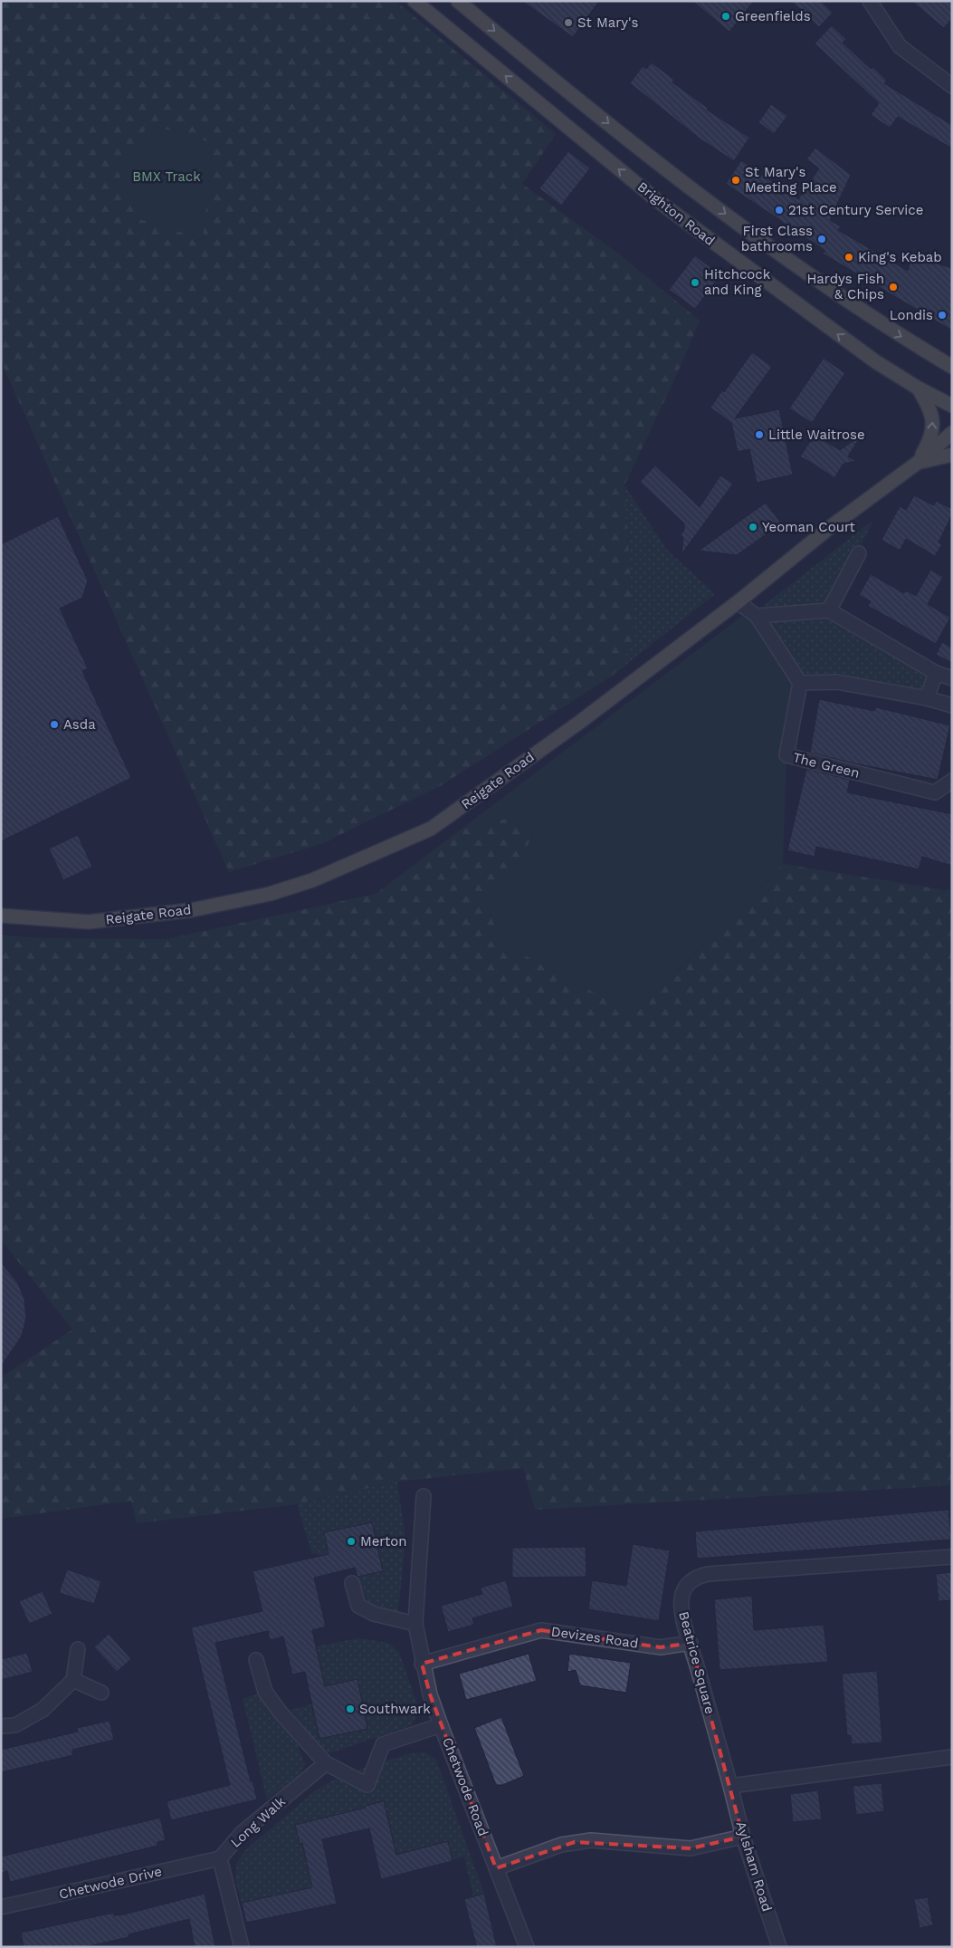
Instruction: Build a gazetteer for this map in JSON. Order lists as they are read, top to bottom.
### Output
{
  "streets": {
    "highway": ["Brighton Road", "Reigate Road"],
    "street": [
      "The Green",
      "Devizes Road",
      "Beatrice Square",
      "Chetwode Road",
      "Long Walk",
      "Aylsham Road",
      "Chetwode Drive"
    ]
  },
  "crossings": [
    ["Devizes Road", "Beatrice Square"],
    ["Devizes Road", "Chetwode Road"],
    ["Beatrice Square", "Aylsham Road"],
    ["Long Walk", "Chetwode Drive"]
  ],
  "parks": ["BMX Track"],
  "places": [
    "Greenfields",
    "St Mary's",
    "St Mary's Meeting Place",
    "21st Century Service",
    "First Class bathrooms",
    "King's Kebab",
    "Hitchcock and King",
    "Hardys Fish & Chips",
    "Londis",
    "Little Waitrose",
    "Yeoman Court",
    "Asda",
    "Merton",
    "Southwark"
  ]
}
